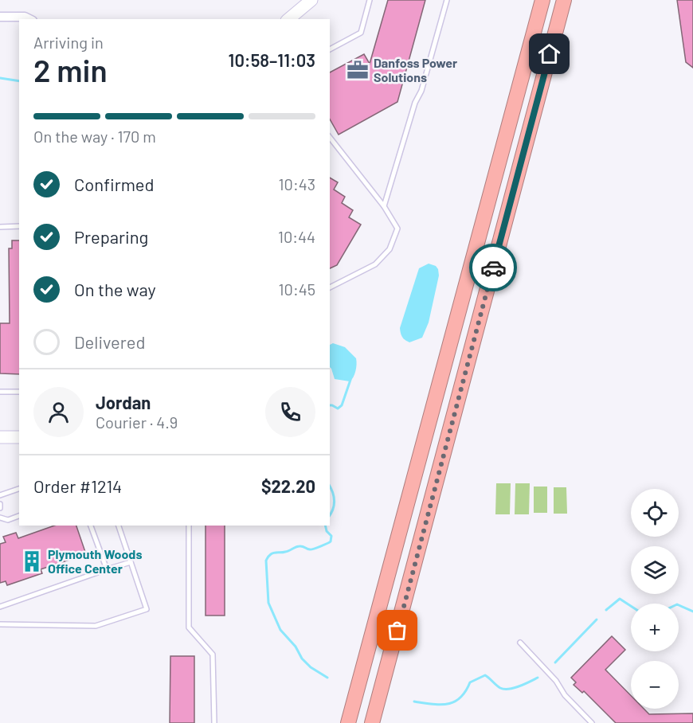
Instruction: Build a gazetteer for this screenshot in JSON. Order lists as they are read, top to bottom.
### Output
{
  "places": {
    "office": ["Danfoss Power Solutions"],
    "building": ["Plymouth Woods Office Center"]
  },
  "page": {
    "heading": ["2 min", "Arriving in", "10:58–11:03"],
    "panel": [
      "Jordan",
      "Courier · 4.9",
      "Order #1214",
      "$22.20"
    ],
    "bar": "On the way · 170 m",
    "list": [
      ["Confirmed", "10:43"],
      ["Preparing", "10:44"],
      ["On the way", "10:45"],
      "Delivered"
    ],
    "map_buttons": ["+", "−"]
  }
}
